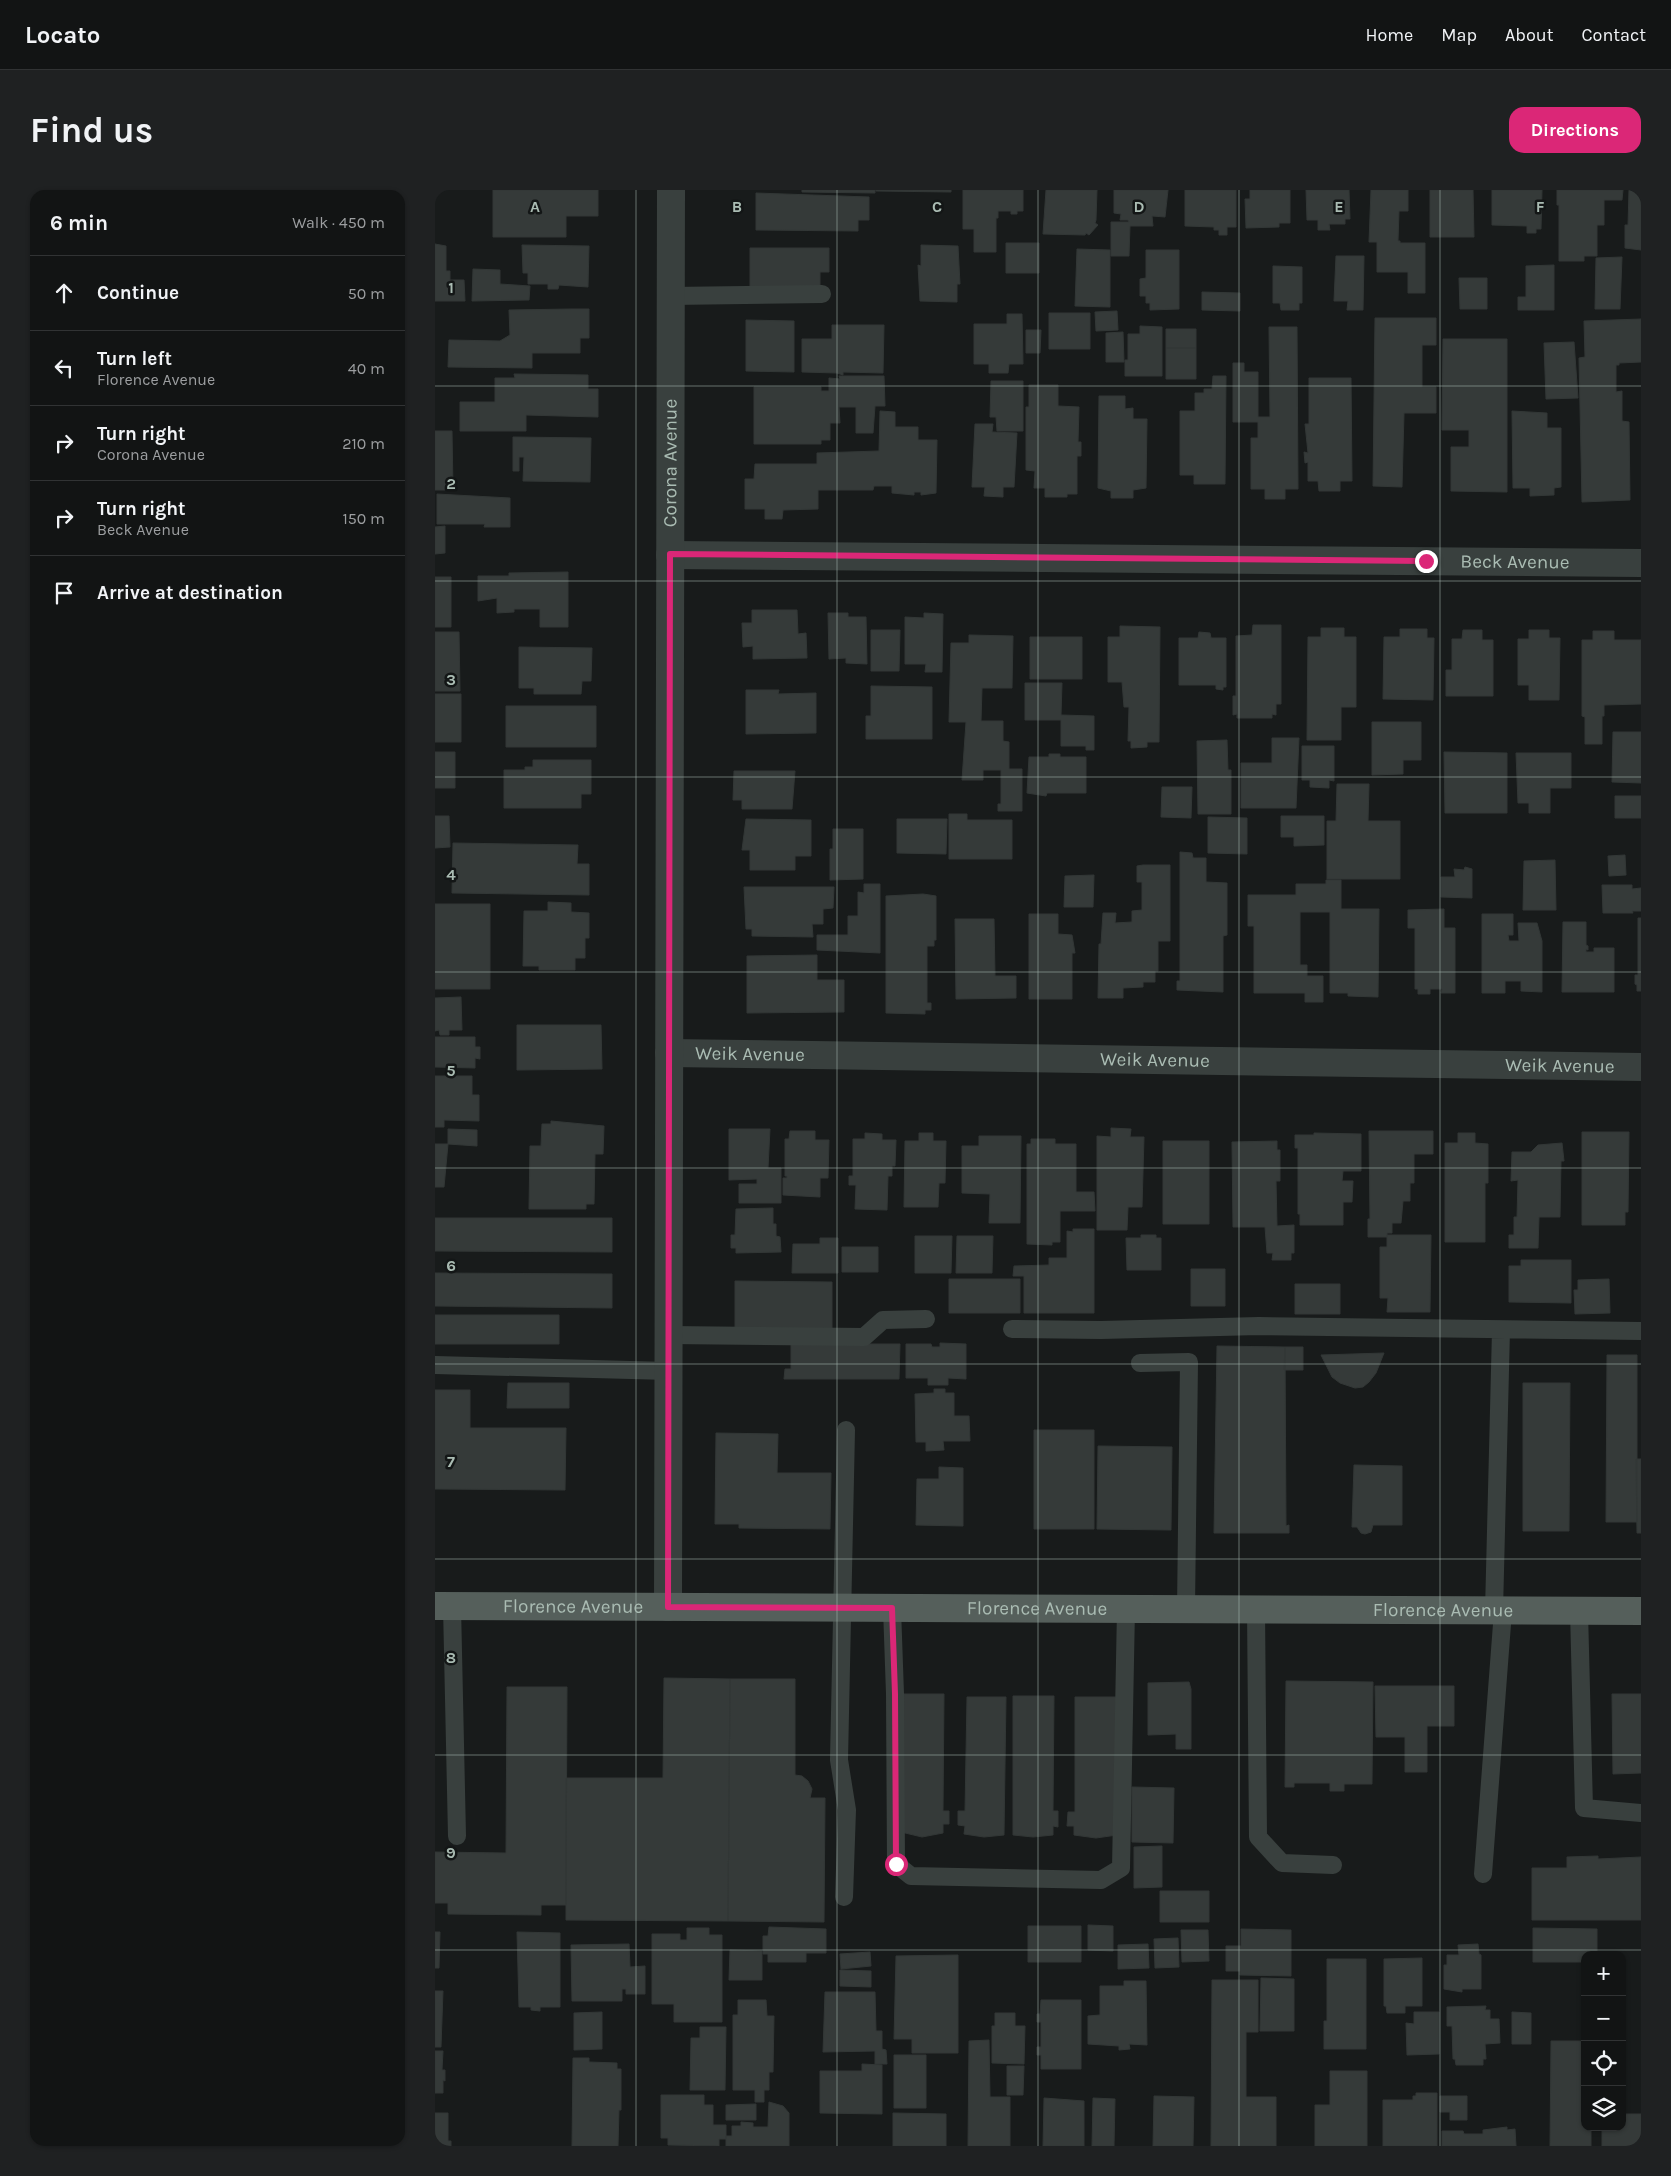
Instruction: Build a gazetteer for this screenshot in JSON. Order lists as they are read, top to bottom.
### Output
{
  "streets": {
    "main road": ["Florence Avenue"],
    "street": ["Corona Avenue", "Beck Avenue", "Weik Avenue"]
  },
  "crossings": [
    ["Corona Avenue", "Beck Avenue"],
    ["Corona Avenue", "Weik Avenue"],
    ["Corona Avenue", "Florence Avenue"]
  ],
  "page": {
    "header": "Locato",
    "nav": [
      "Home",
      "Map",
      "About",
      "Contact"
    ],
    "buttons": "Directions",
    "title": "Find us",
    "heading": ["6 min", "Walk · 450 m"],
    "list": [
      ["Continue", "50 m"],
      ["Turn left", "Florence Avenue", "40 m"],
      ["Turn right", "Corona Avenue", "210 m"],
      ["Turn right", "Beck Avenue", "150 m"],
      "Arrive at destination"
    ],
    "map_buttons": ["+", "−"]
  },
  "grid": {
    "columns": [
      "A",
      "B",
      "C",
      "D",
      "E",
      "F"
    ],
    "rows": [
      "1",
      "2",
      "3",
      "4",
      "5",
      "6",
      "7",
      "8",
      "9"
    ]
  }
}
